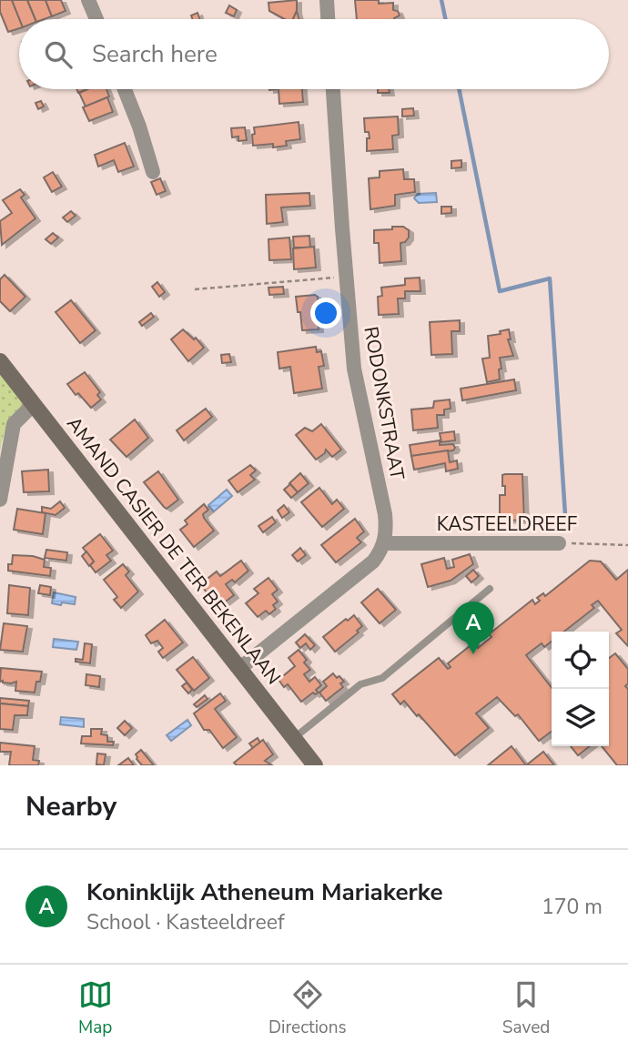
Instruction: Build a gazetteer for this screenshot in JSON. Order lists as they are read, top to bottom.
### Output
{
  "streets": {
    "street": ["RODONKSTRAAT", "KASTEELDREEF", "AMAND CASIER DE TER BEKENLAAN"]
  },
  "crossings": [
    ["RODONKSTRAAT", "KASTEELDREEF"]
  ],
  "page": {
    "search": "Search here",
    "pins": "A",
    "heading": "Nearby",
    "list": [
      {
        "mark": "A",
        "name": "Koninklijk Atheneum Mariakerke",
        "note": "School · Kasteeldreef",
        "value": "170 m"
      }
    ],
    "nav": ["Map", "Directions", "Saved"]
  }
}
